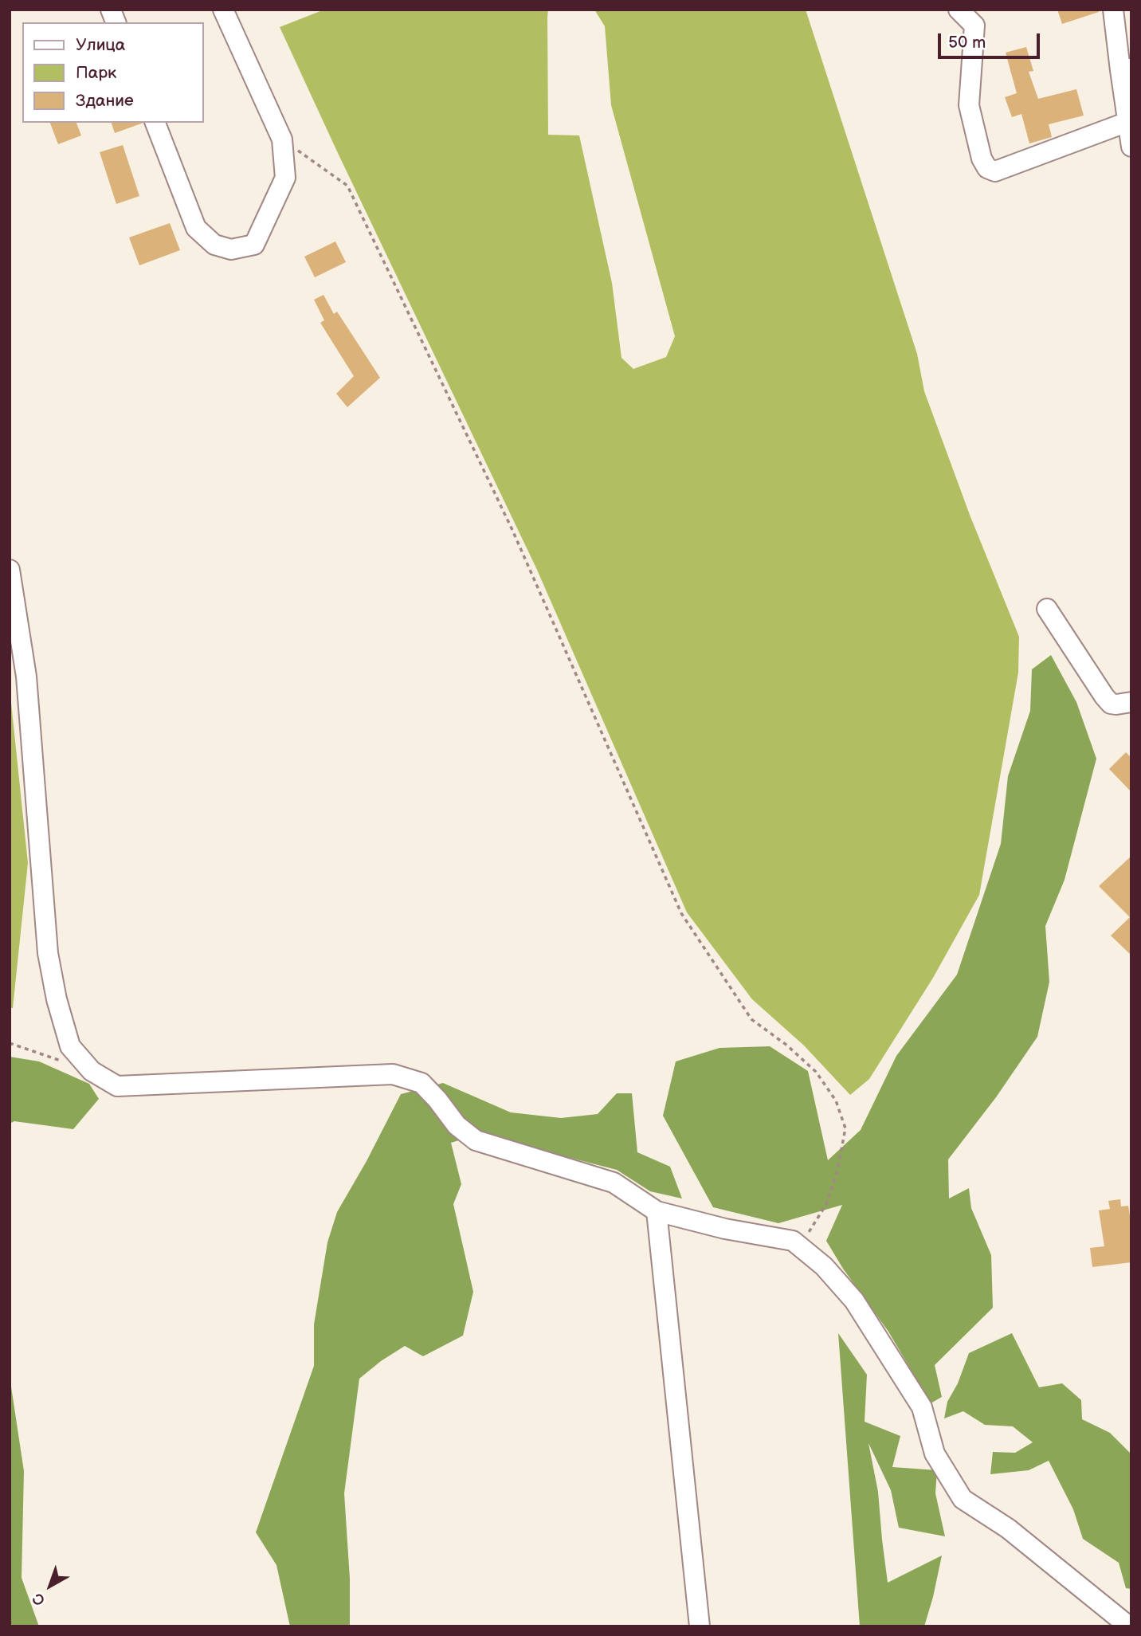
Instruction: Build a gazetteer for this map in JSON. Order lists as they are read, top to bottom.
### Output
{
  "legend": ["Улица", "Парк", "Здание"],
  "scale_bar": "50 m",
  "north": "bottom left"
}
